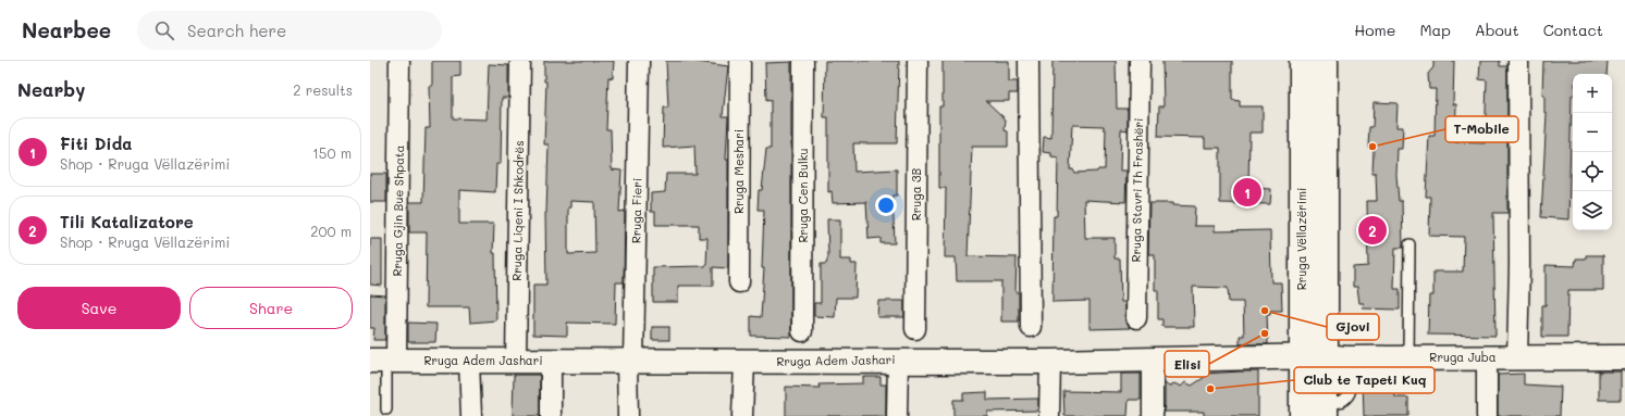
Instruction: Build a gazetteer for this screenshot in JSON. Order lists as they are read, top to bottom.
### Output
{
  "streets": {
    "street": [
      "Rruga Meshari",
      "Rruga Stavri Th Frashëri",
      "Rruga 3B",
      "Rruga Cen Bulku",
      "Rruga Gjin Bue Shpata",
      "Rruga Liqeni I Shkodrës",
      "Rruga Fieri",
      "Rruga Vëllazërimi",
      "Rruga Juba",
      "Rruga Adem Jashari"
    ]
  },
  "crossings": [
    ["Rruga Gjin Bue Shpata", "Rruga Adem Jashari"],
    ["Rruga Liqeni I Shkodrës", "Rruga Adem Jashari"],
    ["Rruga Fieri", "Rruga Adem Jashari"],
    ["Rruga Vëllazërimi", "Rruga Juba"],
    ["Rruga Vëllazërimi", "Rruga Adem Jashari"],
    ["Rruga Juba", "Rruga Adem Jashari"]
  ],
  "places": [
    "T-Mobile",
    "Gjovi",
    "Elisi",
    "Club te Tapeti Kuq"
  ],
  "page": {
    "header": "Nearbee",
    "search": "Search here",
    "nav": [
      "Home",
      "Map",
      "About",
      "Contact"
    ],
    "heading": ["Nearby", "2 results"],
    "map_buttons": ["+", "−"],
    "list": [
      {
        "mark": "1",
        "name": "Fiti Dida",
        "note": "Shop · Rruga Vëllazërimi",
        "value": "150 m"
      },
      {
        "mark": "2",
        "name": "Tili Katalizatore",
        "note": "Shop · Rruga Vëllazërimi",
        "value": "200 m"
      }
    ],
    "pins": ["1", "2"],
    "buttons": ["Save", "Share"]
  }
}
